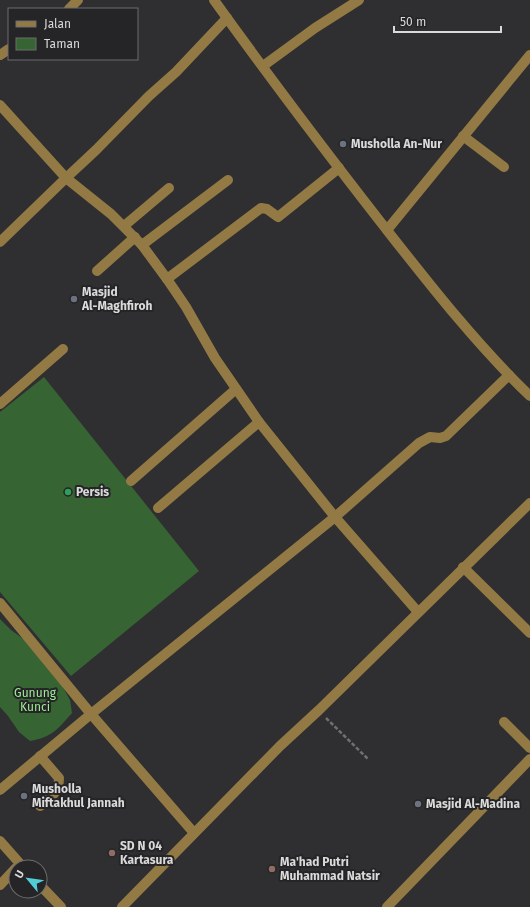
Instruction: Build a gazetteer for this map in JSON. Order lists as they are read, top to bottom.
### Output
{
  "parks": ["Gunung Kunci"],
  "places": [
    "Musholla An-Nur",
    "Masjid Al-Maghfiroh",
    "Persis",
    "Musholla Miftakhul Jannah",
    "Masjid Al-Madina",
    "SD N 04 Kartasura",
    "Ma'had Putri Muhammad Natsir"
  ],
  "legend": ["Jalan", "Taman"],
  "scale_bar": "50 m",
  "north": "top left"
}
